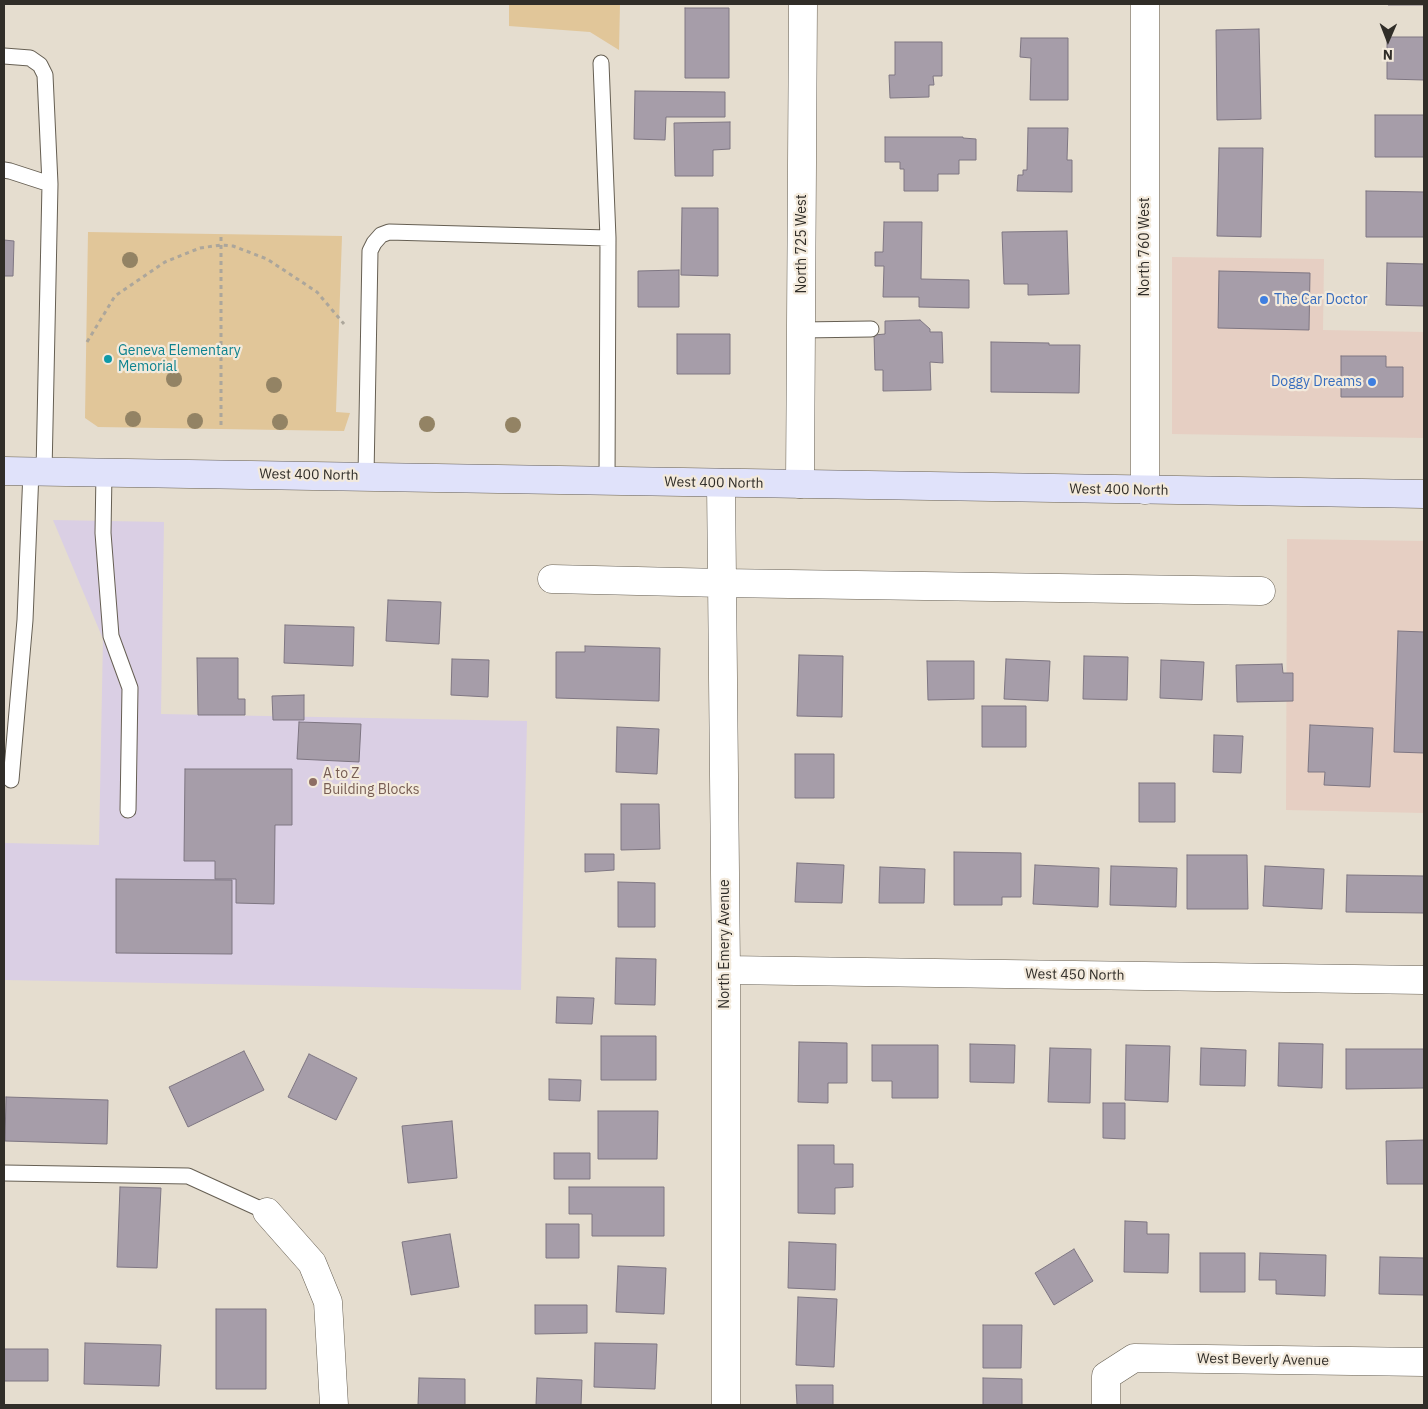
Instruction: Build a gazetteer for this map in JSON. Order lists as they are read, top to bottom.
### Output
{
  "streets": {
    "main road": ["West 400 North"],
    "street": [
      "North 725 West",
      "North 760 West",
      "North Emery Avenue",
      "West 450 North",
      "West Beverly Avenue"
    ]
  },
  "crossings": [
    ["North 725 West", "West 400 North"],
    ["North 760 West", "West 400 North"],
    ["West 400 North", "North Emery Avenue"],
    ["North Emery Avenue", "West 450 North"]
  ],
  "places": [
    "The Car Doctor",
    "Geneva Elementary Memorial",
    "Doggy Dreams",
    "A to Z Building Blocks"
  ],
  "north": "bottom"
}
